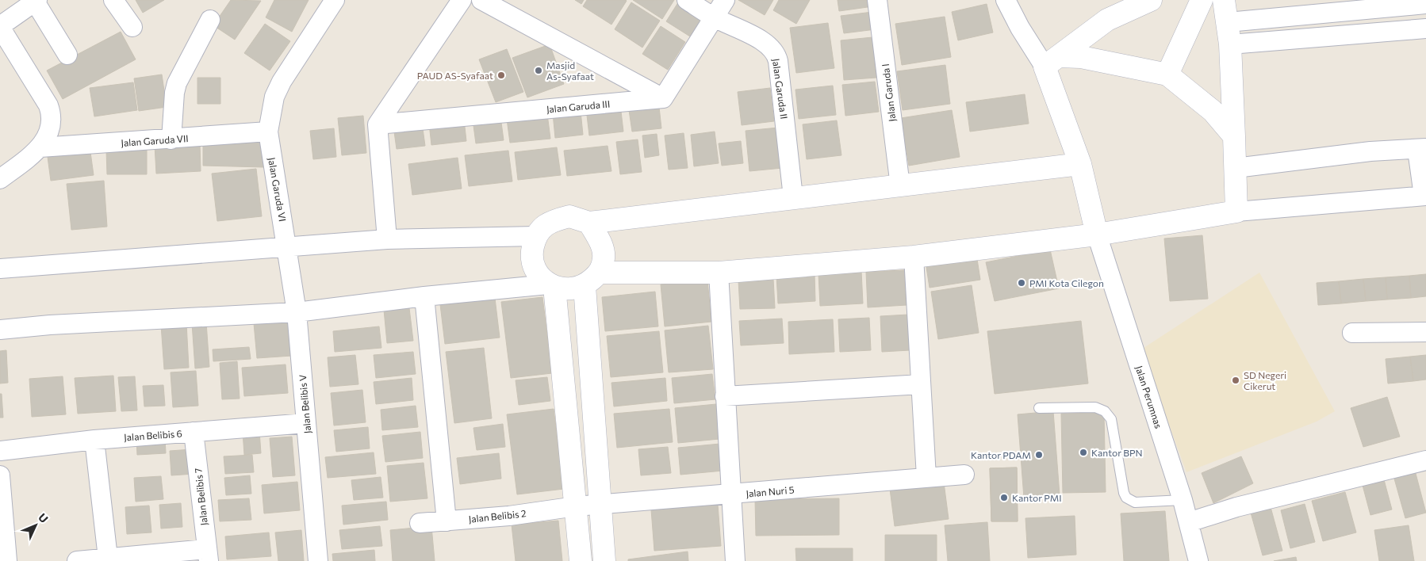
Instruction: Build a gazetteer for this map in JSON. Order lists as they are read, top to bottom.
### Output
{
  "streets": {
    "street": [
      "Jalan Garuda II",
      "Jalan Garuda I",
      "Jalan Garuda III",
      "Jalan Garuda VII",
      "Jalan Garuda VI",
      "Jalan Perumnas",
      "Jalan Belibis V",
      "Jalan Belibis 6",
      "Jalan Nuri 5",
      "Jalan Belibis 7",
      "Jalan Belibis 2"
    ]
  },
  "crossings": [
    ["Jalan Garuda VII", "Jalan Garuda VI"],
    ["Jalan Garuda VI", "Jalan Belibis V"],
    ["Jalan Belibis V", "Jalan Belibis 6"],
    ["Jalan Belibis 6", "Jalan Belibis 7"],
    ["Jalan Nuri 5", "Jalan Belibis 2"]
  ],
  "places": [
    "Masjid As-Syafaat",
    "PAUD AS-Syafaat",
    "PMI Kota Cilegon",
    "SD Negeri Cikerut",
    "Kantor BPN",
    "Kantor PDAM",
    "Kantor PMI"
  ],
  "north": "top right"
}
